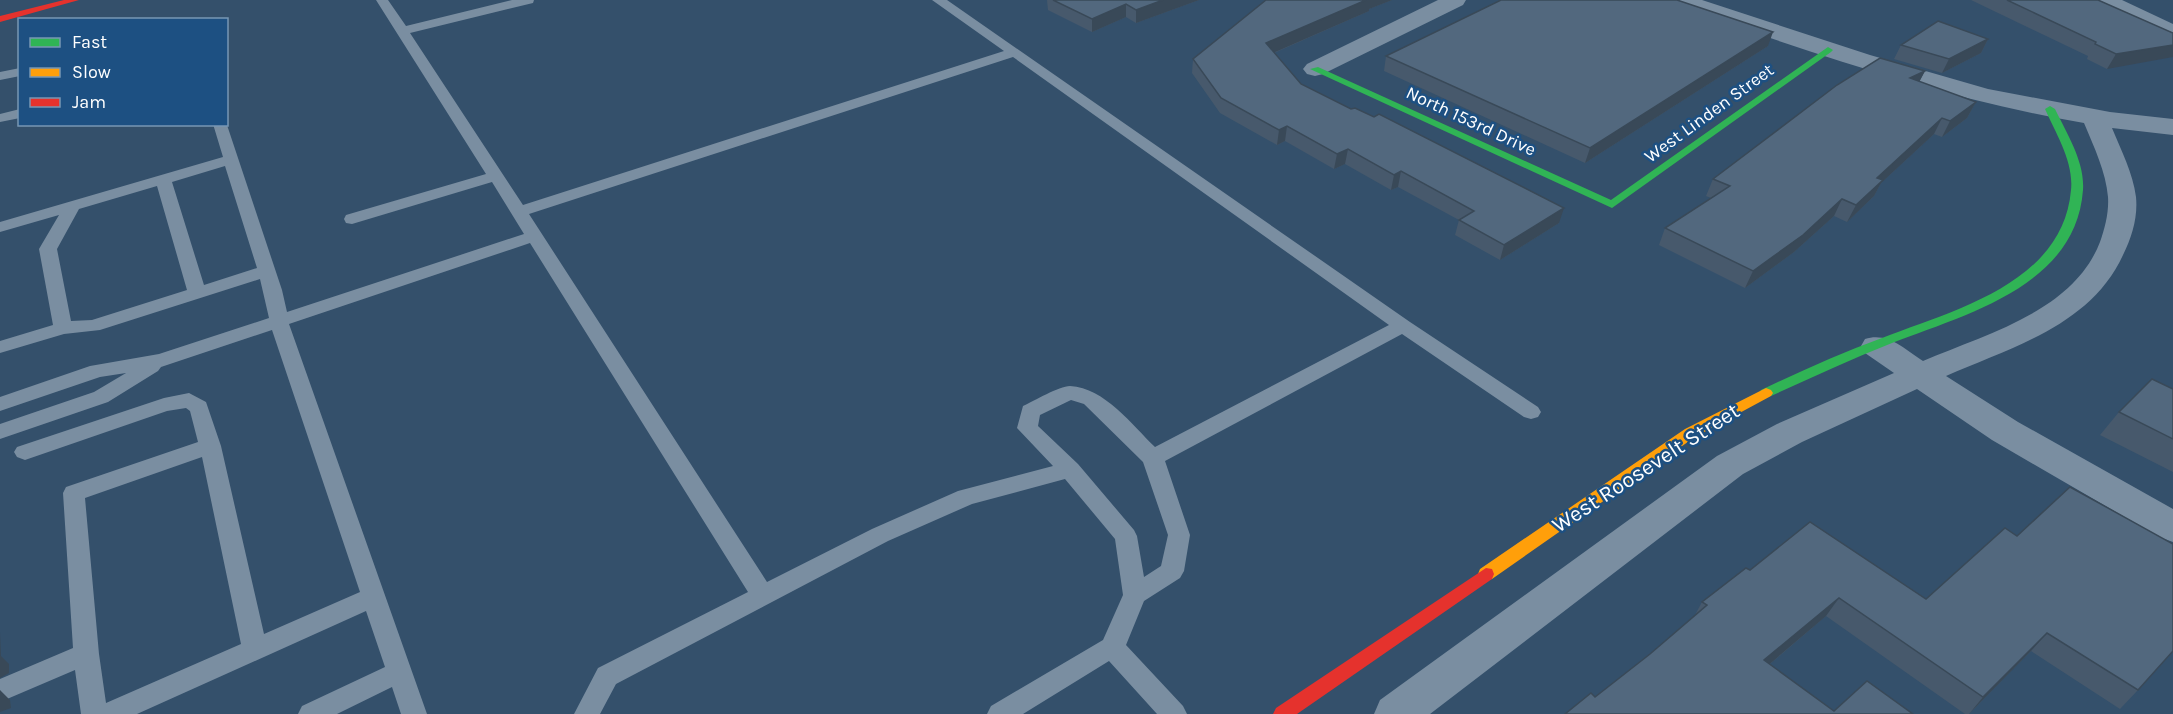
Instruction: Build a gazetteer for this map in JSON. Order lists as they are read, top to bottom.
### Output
{
  "streets": {
    "main road": ["West Linden Street", "North 153rd Drive", "West Roosevelt Street"]
  },
  "crossings": [
    ["West Linden Street", "North 153rd Drive"]
  ],
  "legend": ["Fast", "Slow", "Jam"]
}
